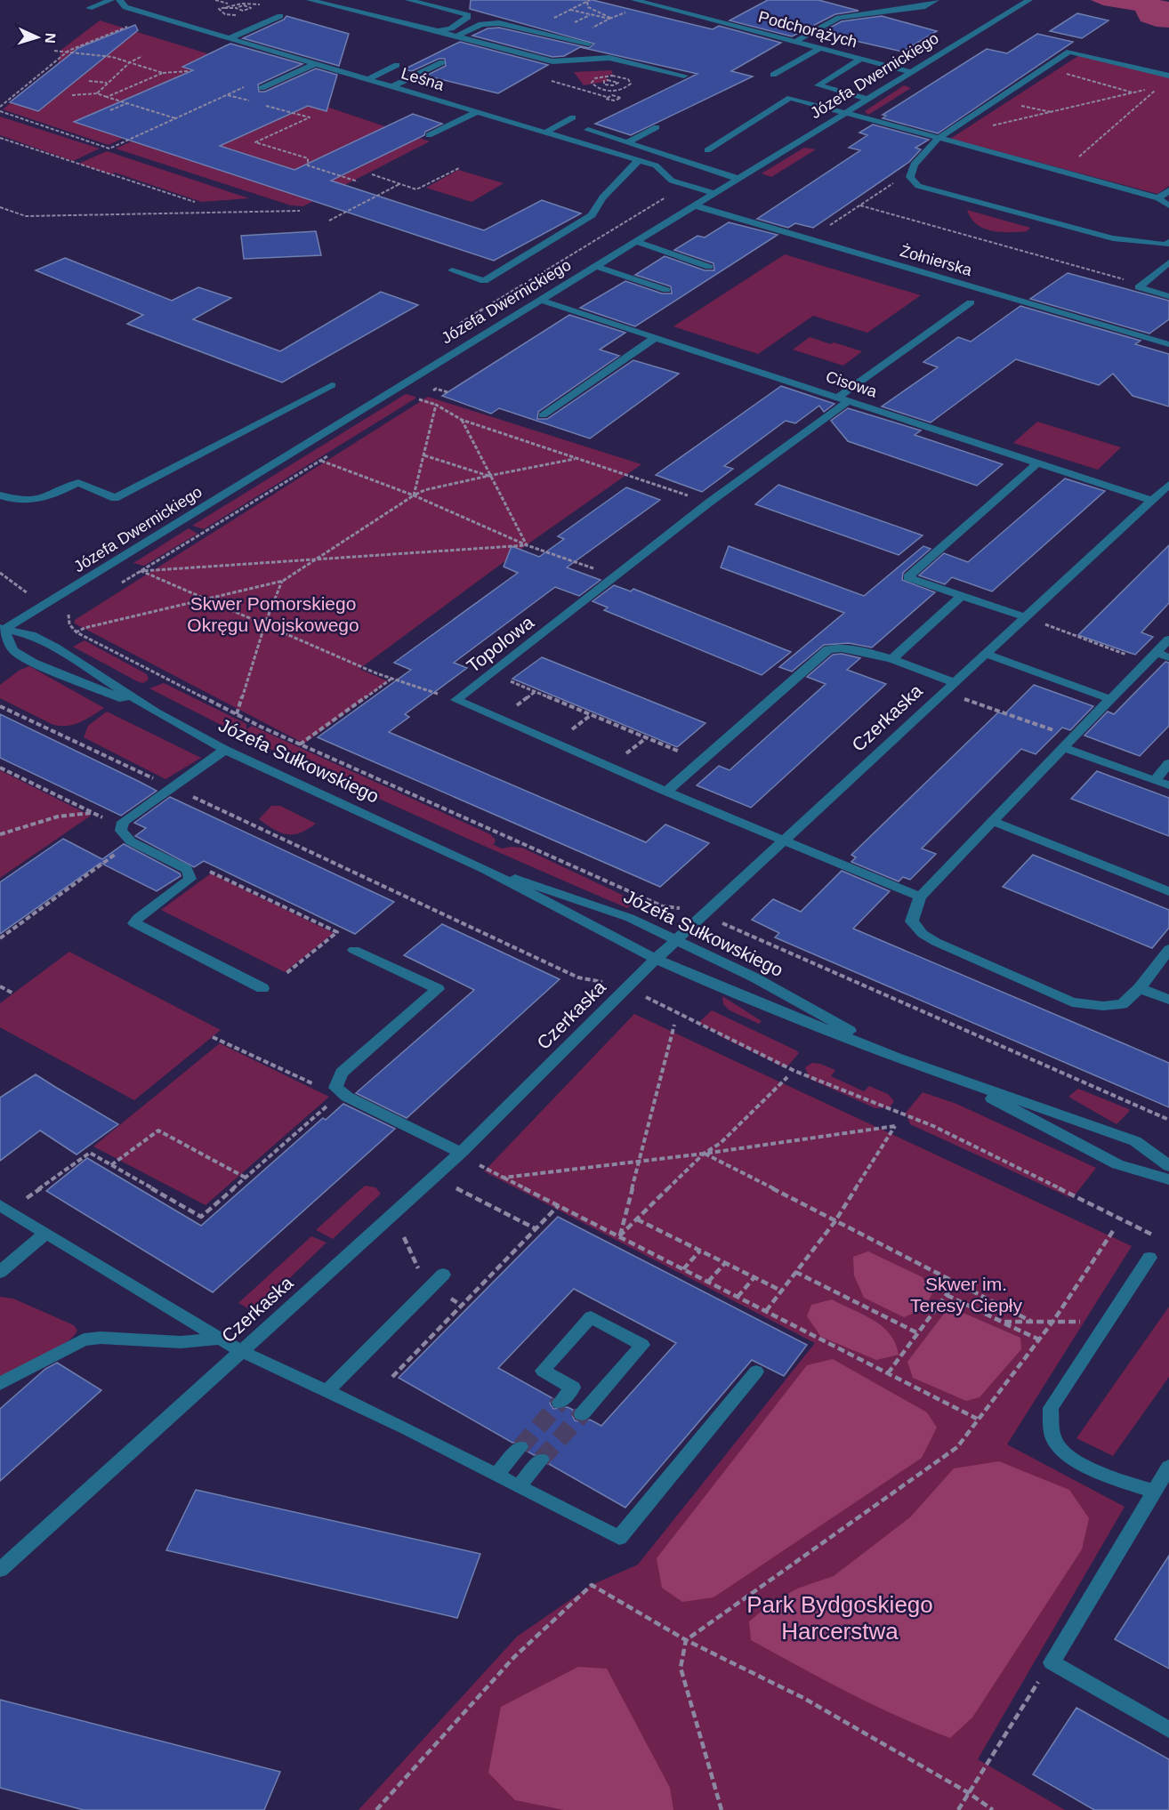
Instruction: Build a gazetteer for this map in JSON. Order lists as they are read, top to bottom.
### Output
{
  "streets": {
    "street": [
      "Podchorążych",
      "Józefa Dwernickiego",
      "Leśna",
      "Żołnierska",
      "Cisowa",
      "Topolowa",
      "Czerkaska",
      "Józefa Sułkowskiego"
    ]
  },
  "crossings": [
    ["Podchorążych", "Józefa Dwernickiego"],
    ["Józefa Dwernickiego", "Leśna"],
    ["Józefa Dwernickiego", "Żołnierska"],
    ["Józefa Dwernickiego", "Cisowa"],
    ["Józefa Dwernickiego", "Józefa Sułkowskiego"],
    ["Cisowa", "Topolowa"],
    ["Cisowa", "Czerkaska"],
    ["Czerkaska", "Józefa Sułkowskiego"]
  ],
  "parks": ["Skwer Pomorskiego Okręgu Wojskowego", "Skwer im. Teresy Ciepły", "Park Bydgoskiego Harcerstwa"],
  "north": "right"
}
